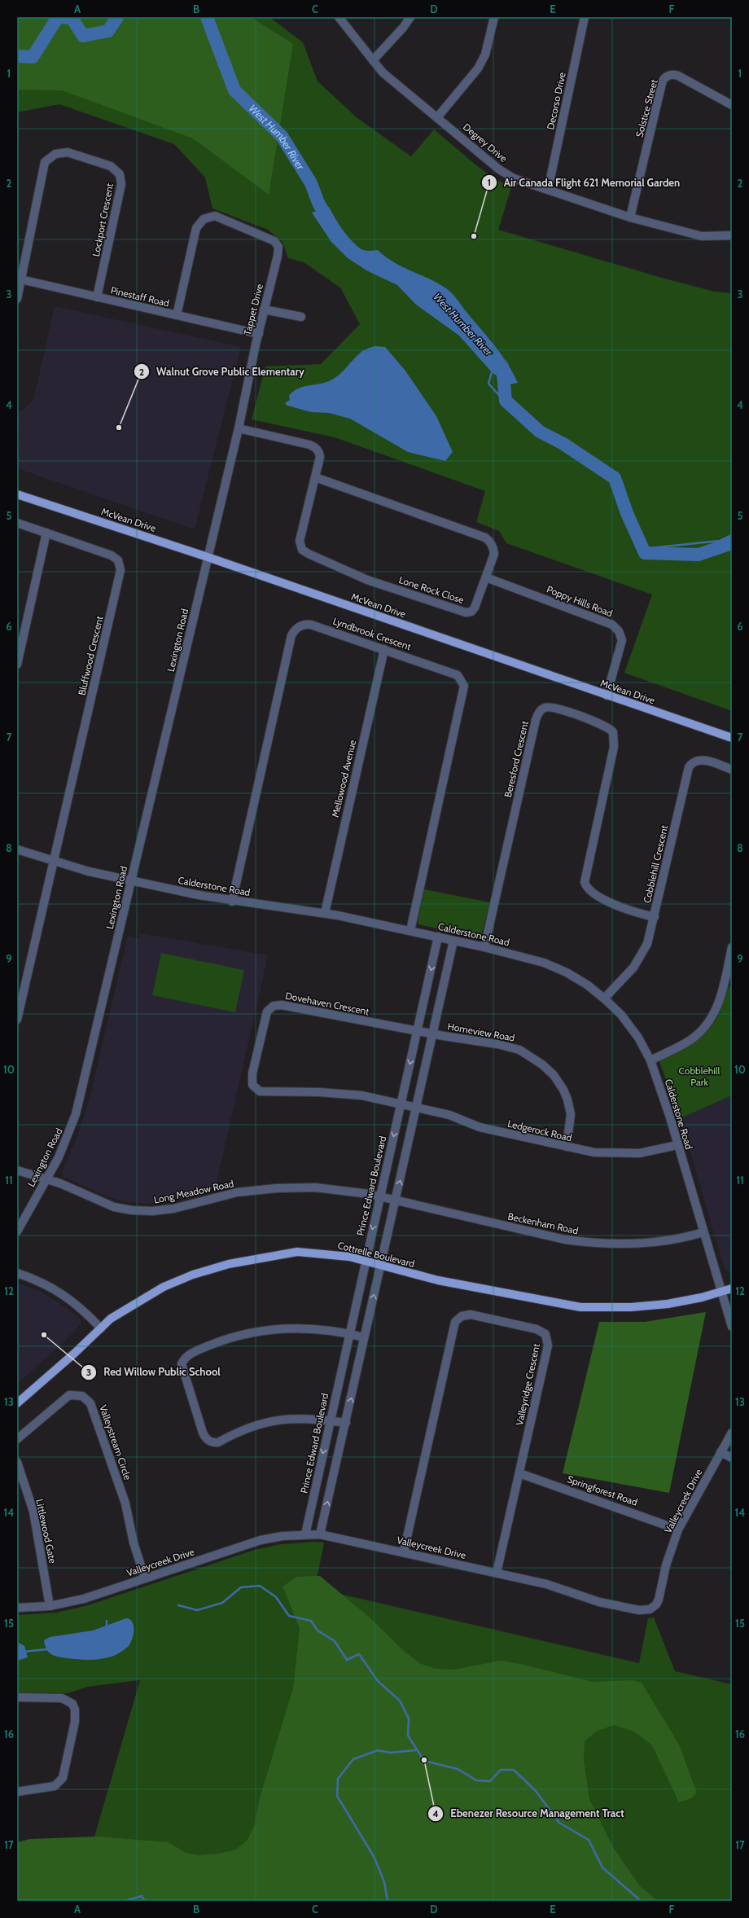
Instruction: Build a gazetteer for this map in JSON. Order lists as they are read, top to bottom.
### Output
{
  "streets": {
    "main road": ["McVean Drive", "Cottrelle Boulevard"],
    "street": [
      "Decorso Drive",
      "Solstice Street",
      "Degrey Drive",
      "Lockport Crescent",
      "Pinestaff Road",
      "Tappet Drive",
      "Lone Rock Close",
      "Poppy Hills Road",
      "Lyndbrook Crescent",
      "Lexington Road",
      "Bluffwood Crescent",
      "Beresford Crescent",
      "Mellowood Avenue",
      "Cobblehill Crescent",
      "Calderstone Road",
      "Dovehaven Crescent",
      "Homeview Road",
      "Ledgerock Road",
      "Prince Edward Boulevard",
      "Long Meadow Road",
      "Beckenham Road",
      "Valleyridge Crescent",
      "Valleystream Circle",
      "Springforest Road",
      "Valleycreek Drive",
      "Littlewood Gate"
    ]
  },
  "crossings": [
    ["Decorso Drive", "Degrey Drive"],
    ["Solstice Street", "Degrey Drive"],
    ["Lockport Crescent", "Pinestaff Road"],
    ["Pinestaff Road", "Tappet Drive"],
    ["Tappet Drive", "McVean Drive"],
    ["Tappet Drive", "Lone Rock Close"],
    ["Tappet Drive", "Lexington Road"],
    ["McVean Drive", "Poppy Hills Road"],
    ["McVean Drive", "Lexington Road"],
    ["Lone Rock Close", "Poppy Hills Road"],
    ["Lyndbrook Crescent", "Mellowood Avenue"],
    ["Lyndbrook Crescent", "Calderstone Road"],
    ["Lexington Road", "Calderstone Road"],
    ["Lexington Road", "Long Meadow Road"],
    ["Bluffwood Crescent", "Calderstone Road"],
    ["Beresford Crescent", "Cobblehill Crescent"],
    ["Beresford Crescent", "Calderstone Road"],
    ["Mellowood Avenue", "Calderstone Road"],
    ["Cobblehill Crescent", "Calderstone Road"],
    ["Calderstone Road", "Ledgerock Road"],
    ["Calderstone Road", "Prince Edward Boulevard"],
    ["Calderstone Road", "Beckenham Road"],
    ["Calderstone Road", "Cottrelle Boulevard"],
    ["Dovehaven Crescent", "Homeview Road"],
    ["Dovehaven Crescent", "Ledgerock Road"],
    ["Dovehaven Crescent", "Prince Edward Boulevard"],
    ["Homeview Road", "Ledgerock Road"],
    ["Homeview Road", "Prince Edward Boulevard"],
    ["Ledgerock Road", "Prince Edward Boulevard"],
    ["Prince Edward Boulevard", "Long Meadow Road"],
    ["Prince Edward Boulevard", "Beckenham Road"],
    ["Prince Edward Boulevard", "Cottrelle Boulevard"],
    ["Prince Edward Boulevard", "Valleycreek Drive"],
    ["Long Meadow Road", "Beckenham Road"],
    ["Valleyridge Crescent", "Springforest Road"],
    ["Valleyridge Crescent", "Valleycreek Drive"],
    ["Valleystream Circle", "Valleycreek Drive"],
    ["Springforest Road", "Valleycreek Drive"],
    ["Valleycreek Drive", "Littlewood Gate"]
  ],
  "water": ["West Humber River"],
  "parks": ["Cobblehill Park"],
  "places": [
    "Air Canada Flight 621 Memorial Garden",
    "Walnut Grove Public Elementary",
    "Red Willow Public School",
    "Ebenezer Resource Management Tract"
  ],
  "grid": {
    "columns": [
      "A",
      "B",
      "C",
      "D",
      "E",
      "F"
    ],
    "rows": [
      "1",
      "2",
      "3",
      "4",
      "5",
      "6",
      "7",
      "8",
      "9",
      "10",
      "11",
      "12",
      "13",
      "14",
      "15",
      "16",
      "17"
    ]
  }
}
